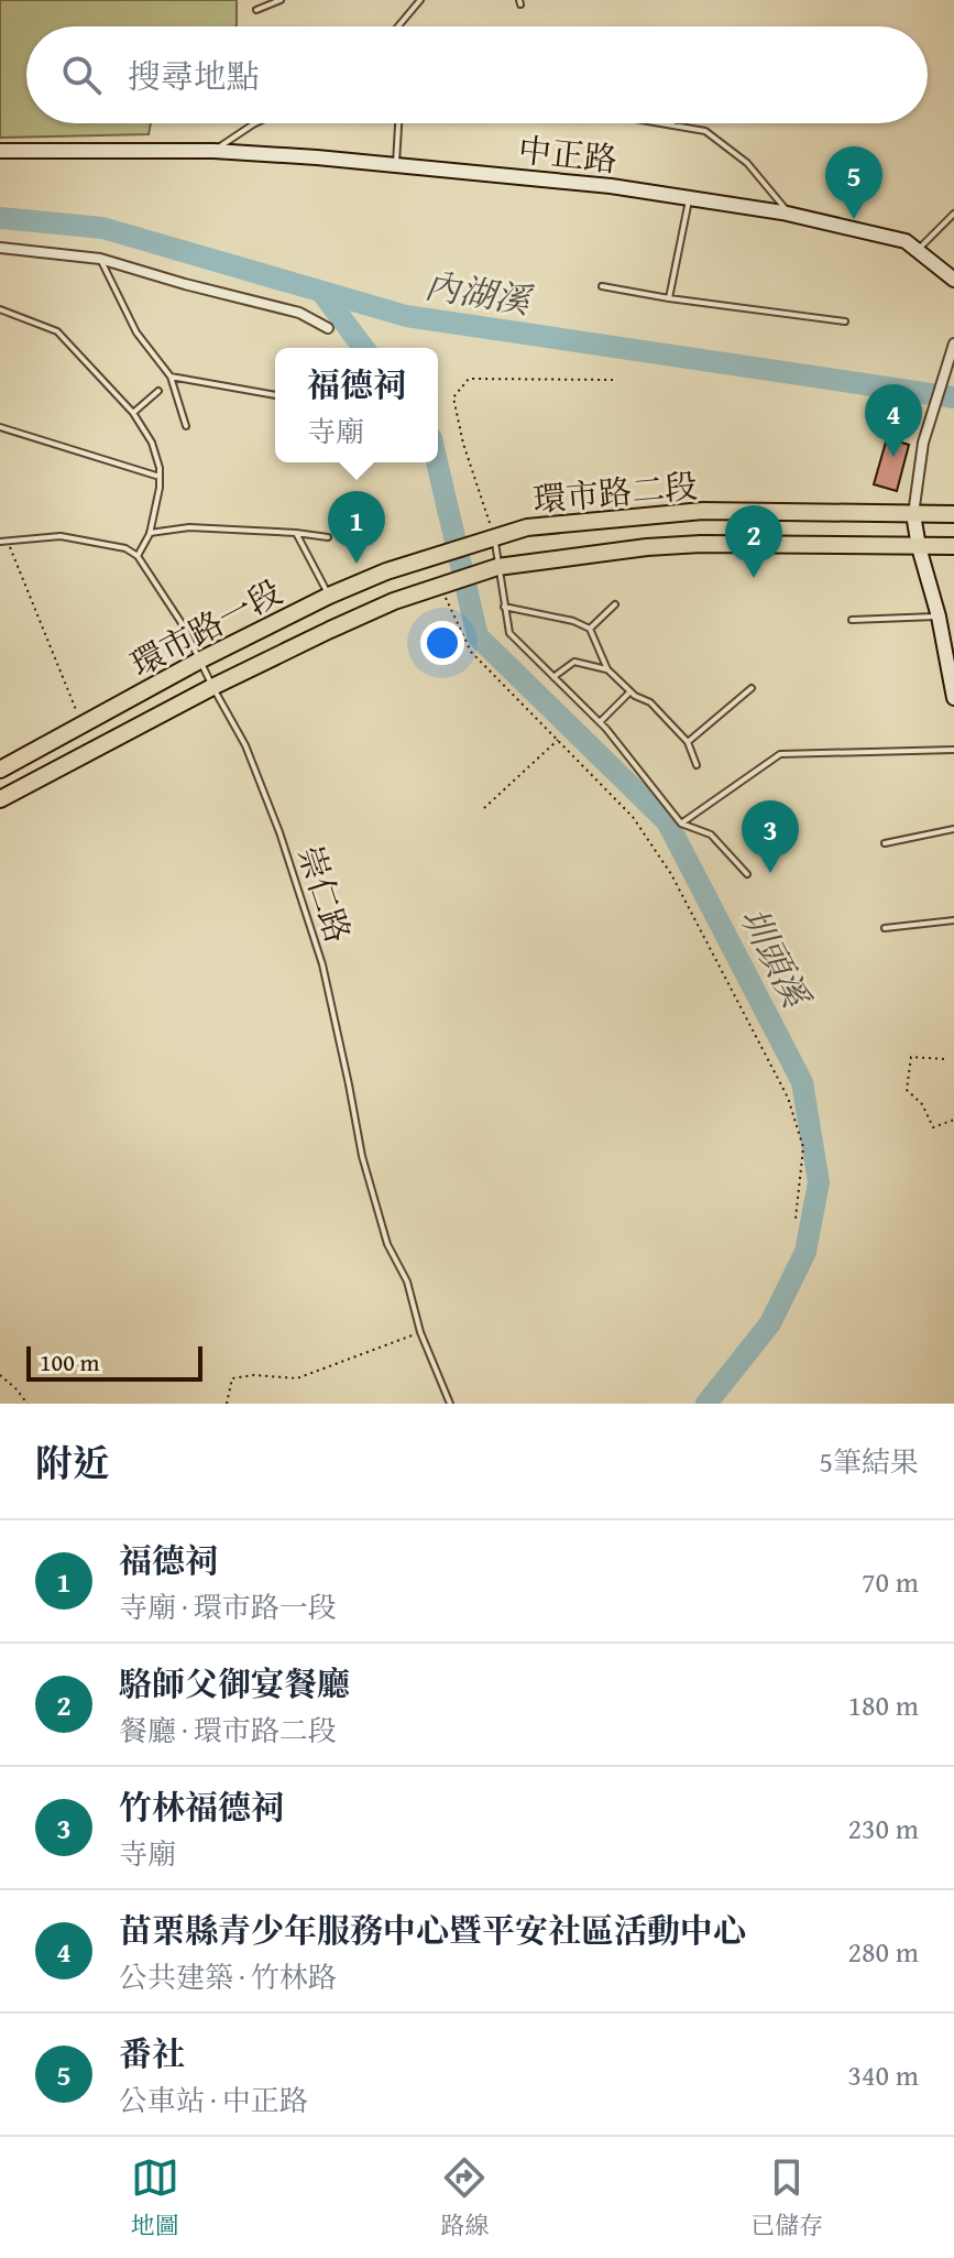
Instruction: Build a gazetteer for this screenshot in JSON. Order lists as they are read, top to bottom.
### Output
{
  "streets": {
    "main road": ["中正路", "環市路二段", "環市路一段"],
    "lane": ["崇仁路"]
  },
  "crossings": [
    ["環市路二段", "環市路一段"],
    ["環市路一段", "崇仁路"]
  ],
  "water": ["內湖溪", "圳頭溪"],
  "scale_bar": "100 m",
  "page": {
    "search": "搜尋地點",
    "pins": [
      "5",
      "4",
      "1",
      "2",
      "3"
    ],
    "popup": ["福德祠", "寺廟"],
    "scale": "100 m",
    "heading": ["附近", "5筆結果"],
    "list": [
      {
        "mark": "1",
        "name": "福德祠",
        "note": "寺廟 · 環市路一段",
        "value": "70 m"
      },
      {
        "mark": "2",
        "name": "駱師父御宴餐廳",
        "note": "餐廳 · 環市路二段",
        "value": "180 m"
      },
      {
        "mark": "3",
        "name": "竹林福德祠",
        "note": "寺廟",
        "value": "230 m"
      },
      {
        "mark": "4",
        "name": "苗栗縣青少年服務中心暨平安社區活動中心",
        "note": "公共建築 · 竹林路",
        "value": "280 m"
      },
      {
        "mark": "5",
        "name": "番社",
        "note": "公車站 · 中正路",
        "value": "340 m"
      }
    ],
    "nav": ["地圖", "路線", "已儲存"]
  }
}
